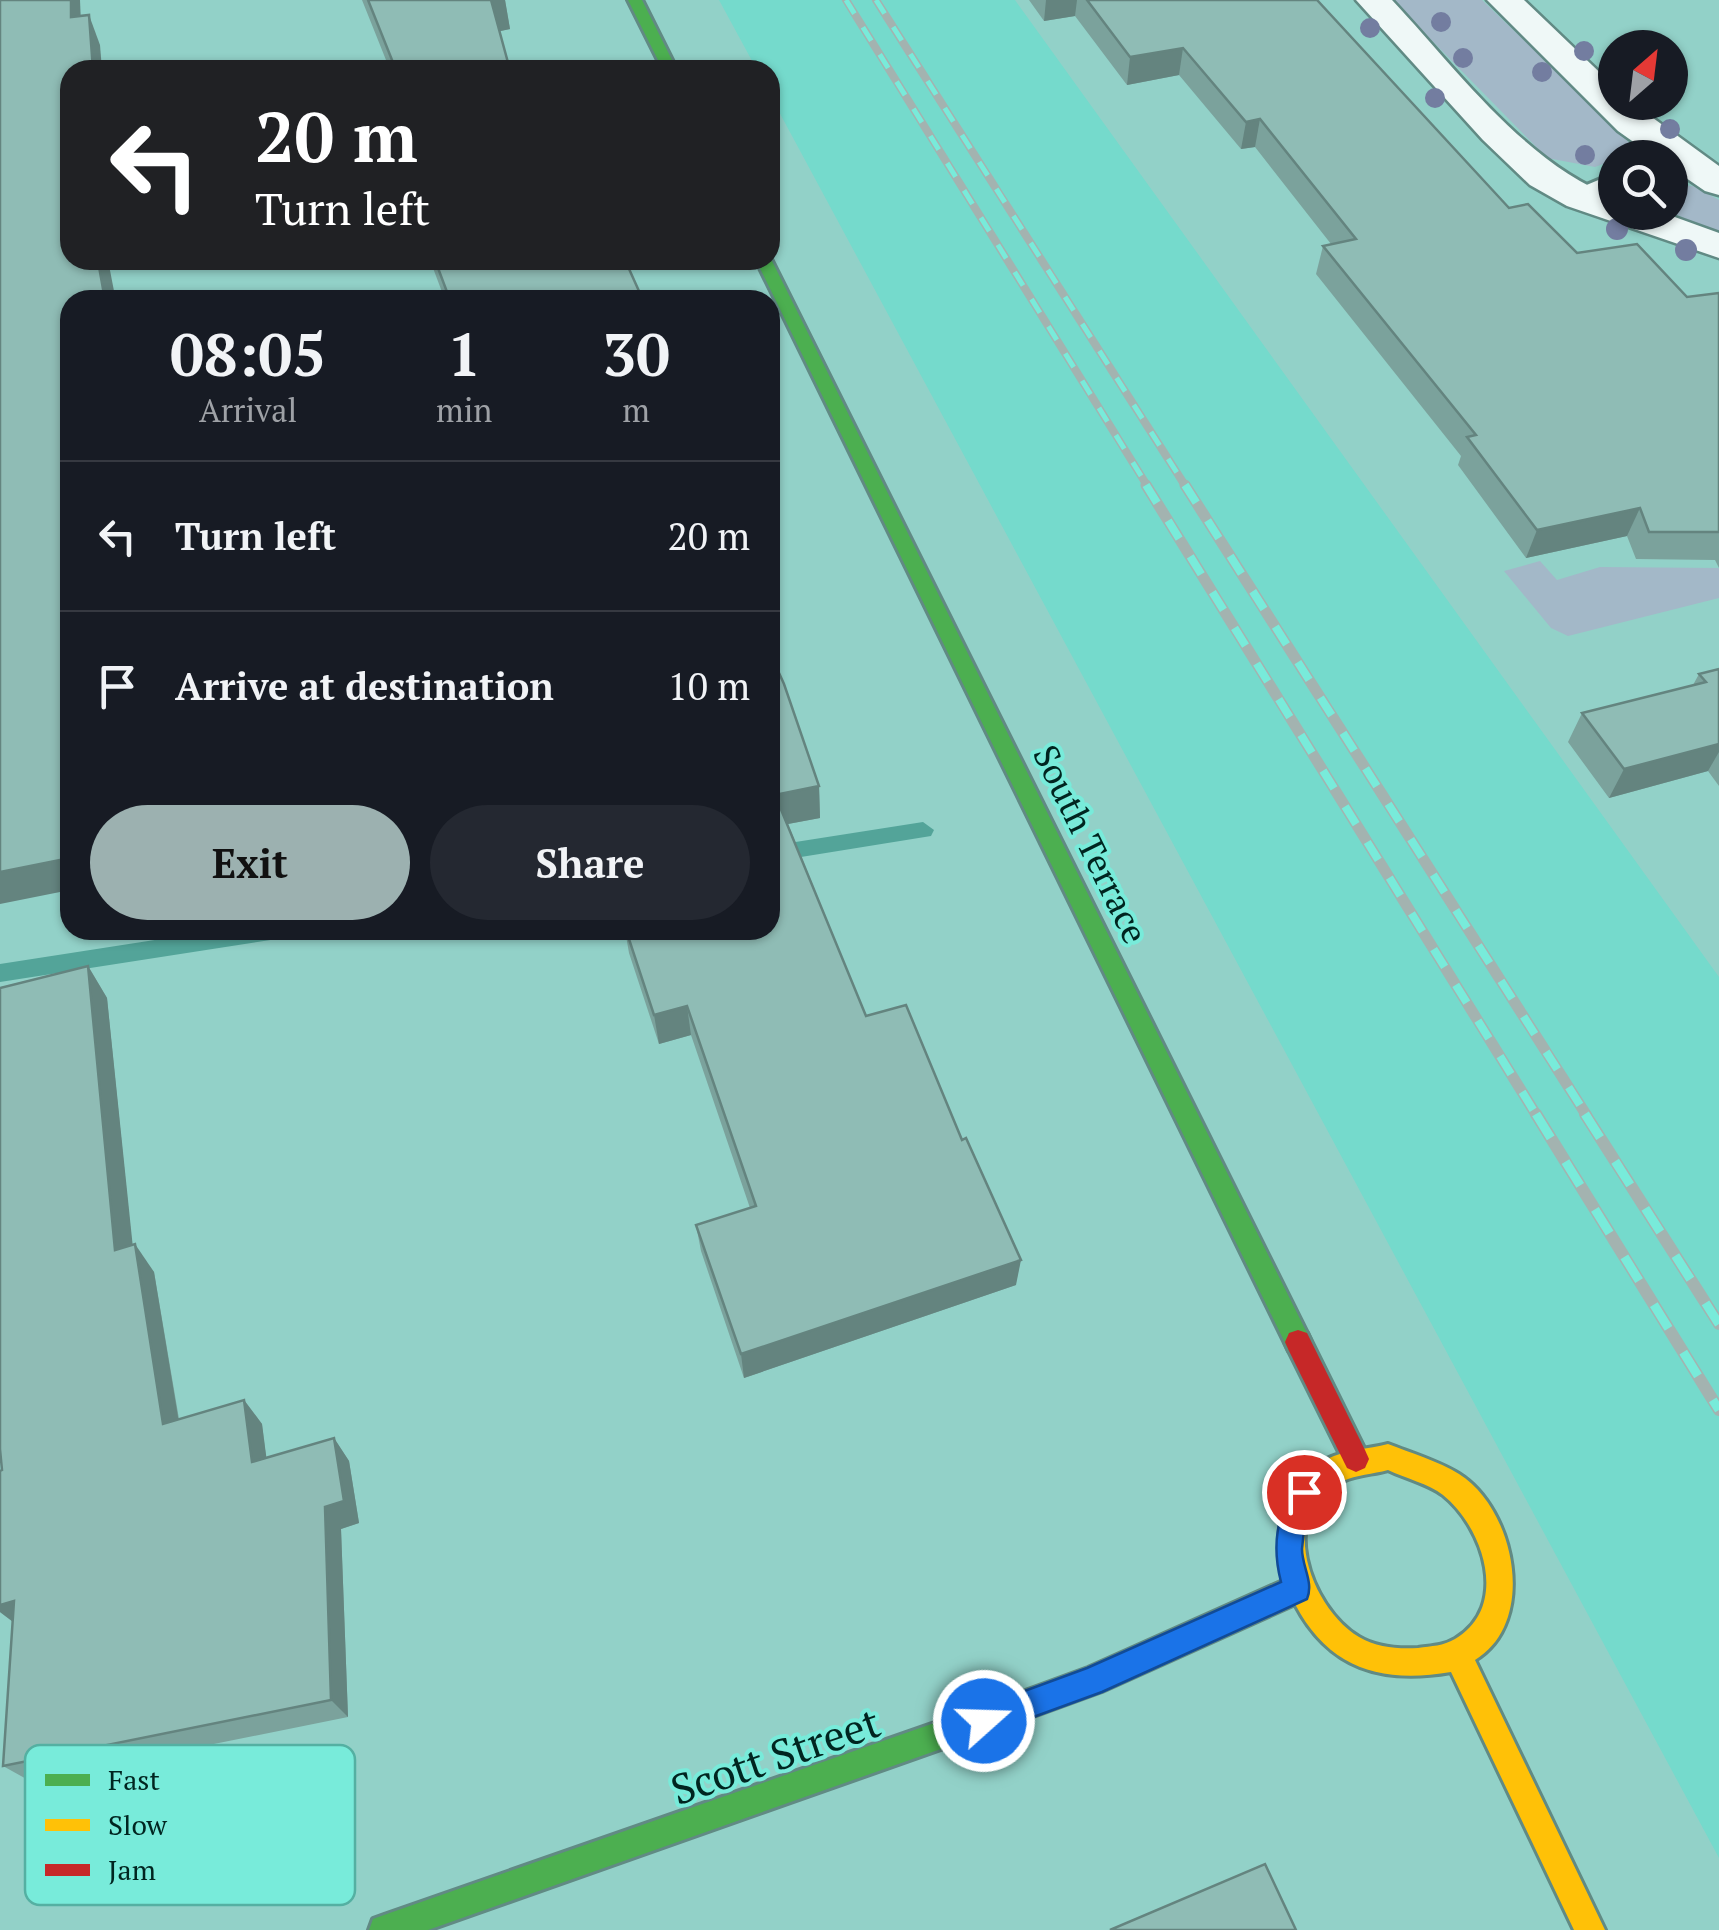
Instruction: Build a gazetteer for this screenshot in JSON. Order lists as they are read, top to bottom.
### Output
{
  "streets": {
    "street": ["South Terrace", "Scott Street"]
  },
  "crossings": [
    ["South Terrace", "Scott Street"]
  ],
  "legend": ["Fast", "Slow", "Jam"],
  "north": "top right",
  "page": {
    "turn": ["20 m", "Turn left"],
    "eta": [
      "08:05",
      "Arrival",
      "1",
      "min",
      "30",
      "m"
    ],
    "list": [
      {
        "name": "Turn left",
        "value": "20 m"
      },
      {
        "name": "Arrive at destination",
        "value": "10 m"
      }
    ],
    "buttons": ["Exit", "Share"]
  }
}
